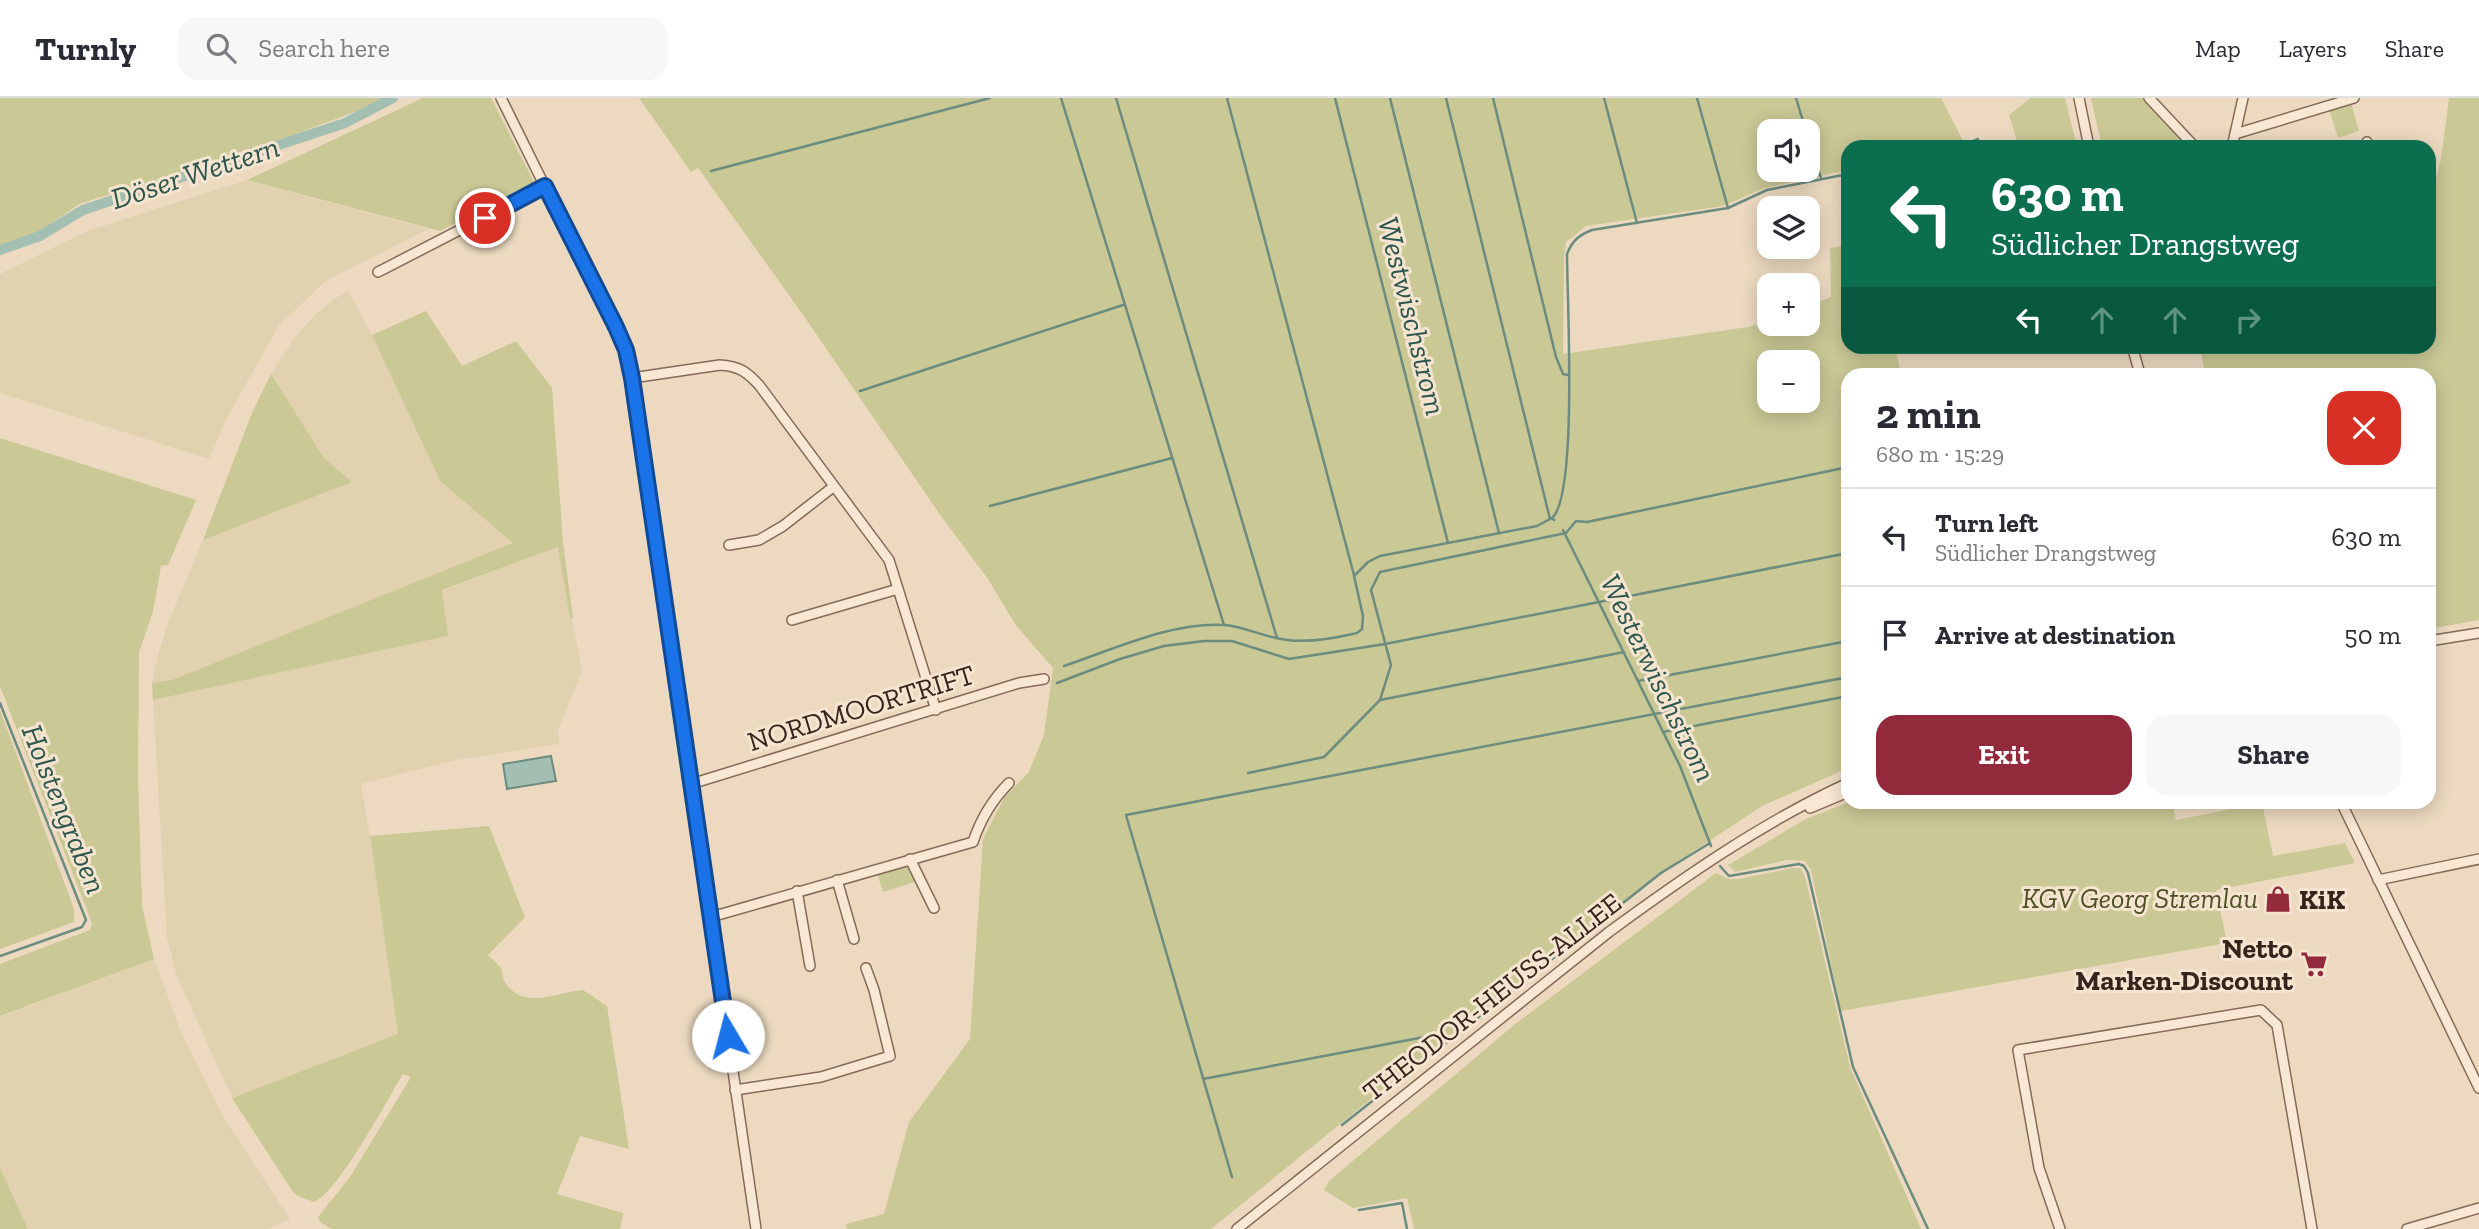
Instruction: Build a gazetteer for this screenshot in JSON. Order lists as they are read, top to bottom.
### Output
{
  "streets": {
    "street": ["NORDMOORTRIFT", "THEODOR-HEUSS-ALLEE"]
  },
  "water": [
    "Döser Wettern",
    "Westwischstrom",
    "Westerwischstrom",
    "Holstengraben"
  ],
  "parks": ["KGV Georg Stremlau"],
  "places": {
    "shop": ["KiK"],
    "supermarket": ["Netto Marken-Discount"]
  },
  "page": {
    "header": "Turnly",
    "search": "Search here",
    "nav": ["Map", "Layers", "Share"],
    "map_buttons": ["+", "−"],
    "turn": ["630 m", "Südlicher Drangstweg"],
    "heading": ["2 min", "680 m · 15:29"],
    "list": [
      {
        "name": "Turn left",
        "note": "Südlicher Drangstweg",
        "value": "630 m"
      },
      {
        "name": "Arrive at destination",
        "value": "50 m"
      }
    ],
    "buttons": ["Exit", "Share"]
  }
}
